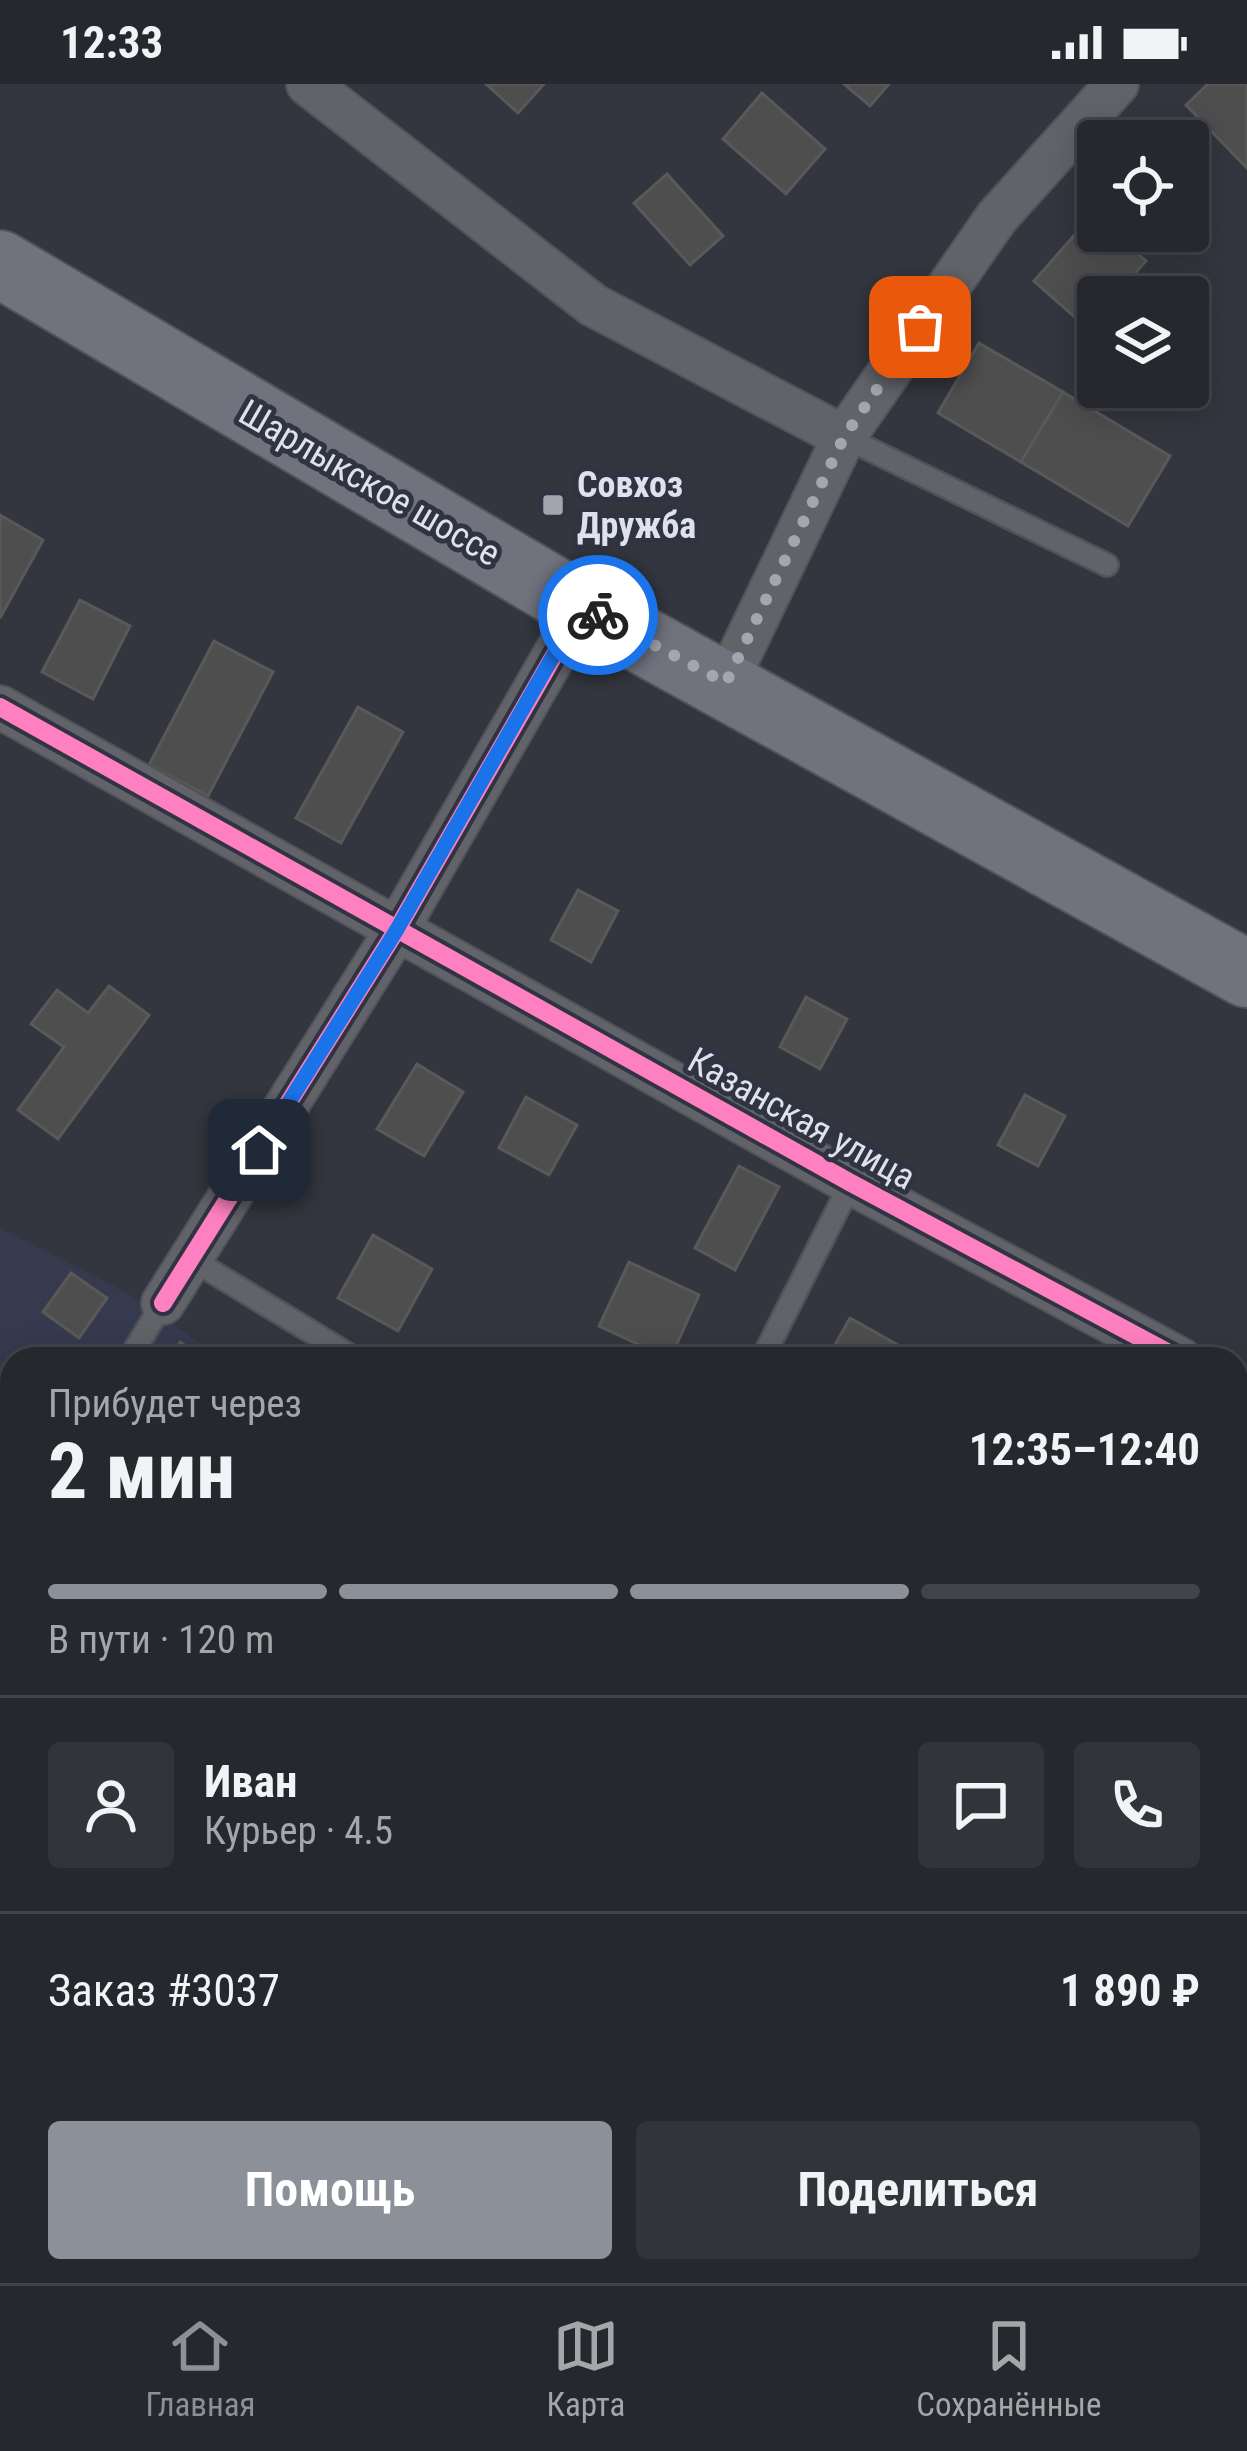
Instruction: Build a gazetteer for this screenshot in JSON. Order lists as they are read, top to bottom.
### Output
{
  "streets": {
    "main road": ["Шарлыкское шоссе"],
    "street": ["Казанская улица"]
  },
  "places": {
    "transit": ["Совхоз Дружба"]
  },
  "page": {
    "status": "12:33",
    "heading": ["2 мин", "Прибудет через", "12:35–12:40"],
    "panel": [
      "Иван",
      "Курьер · 4.5",
      "Заказ #3037",
      "1 890 ₽"
    ],
    "bar": "В пути · 120 m",
    "buttons": ["Помощь", "Поделиться"],
    "tabs": ["Главная", "Карта", "Сохранённые"]
  }
}
